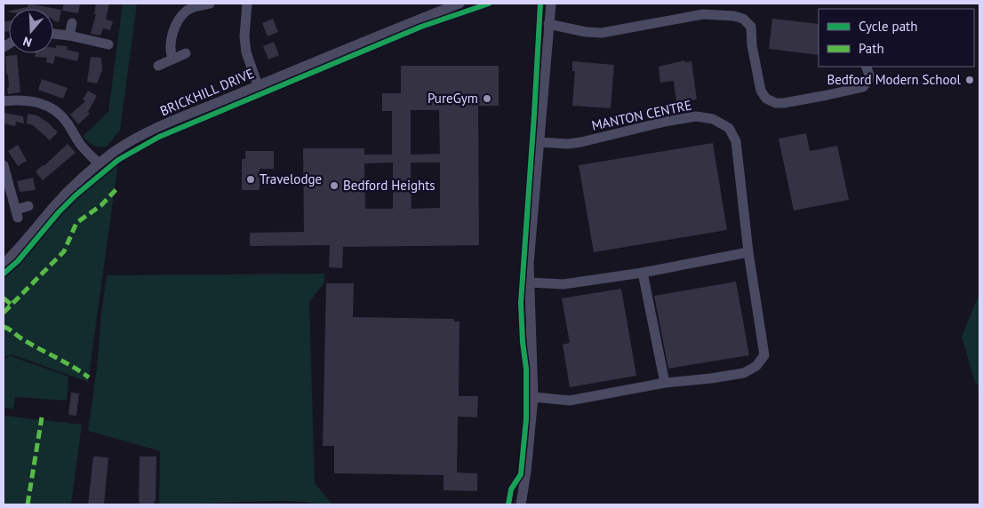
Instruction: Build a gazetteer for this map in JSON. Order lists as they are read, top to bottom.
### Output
{
  "streets": {
    "street": ["BRICKHILL DRIVE", "MANTON CENTRE"]
  },
  "places": [
    "Bedford Modern School",
    "PureGym",
    "Travelodge",
    "Bedford Heights"
  ],
  "legend": ["Cycle path", "Path"],
  "north": "bottom"
}
